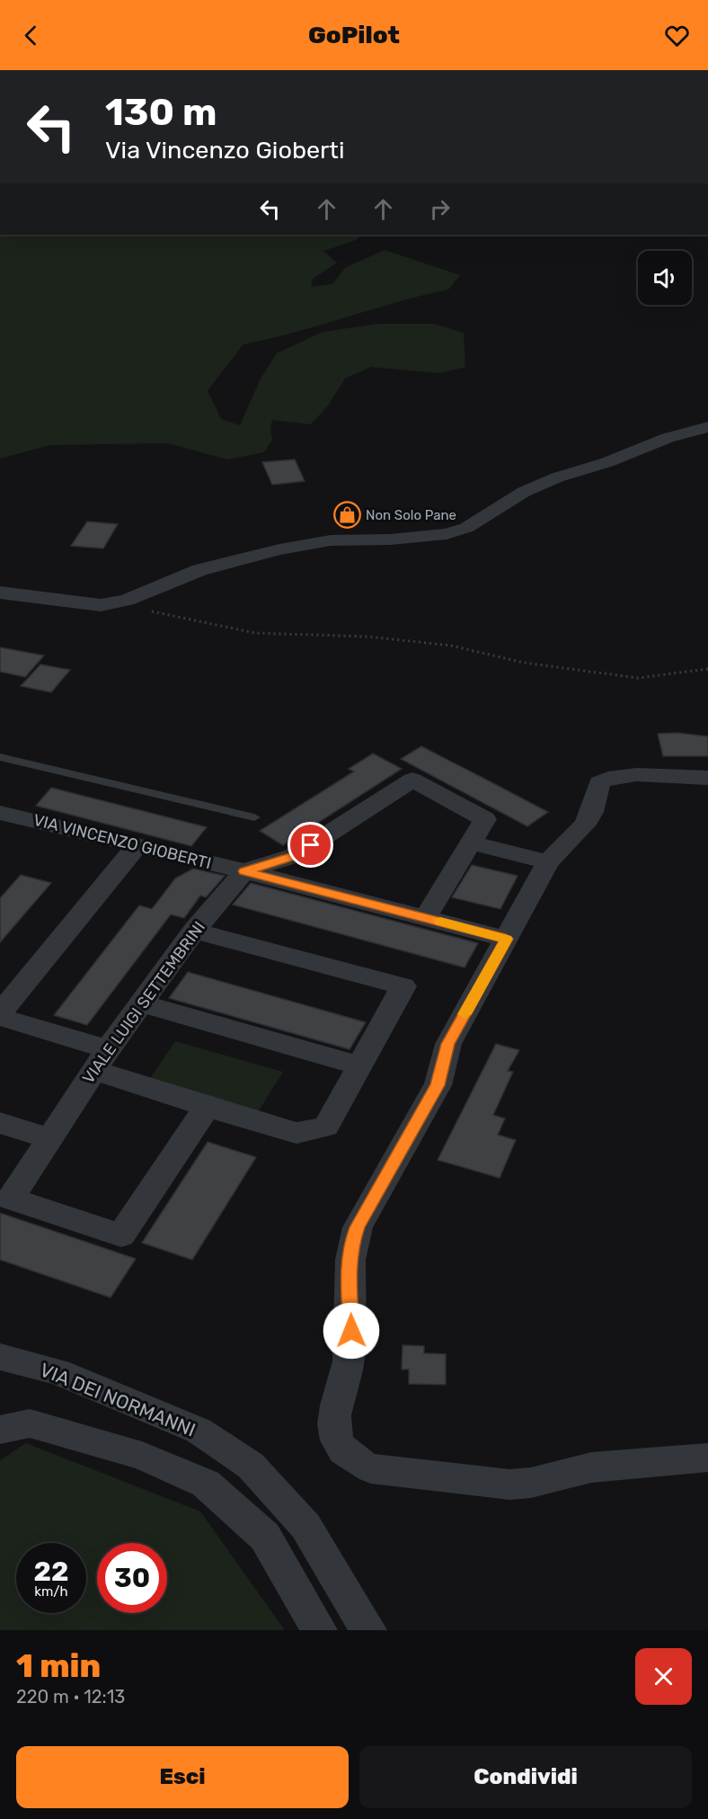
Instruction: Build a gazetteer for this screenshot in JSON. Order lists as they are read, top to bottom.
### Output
{
  "streets": {
    "street": ["VIA VINCENZO GIOBERTI", "VIALE LUIGI SETTEMBRINI", "VIA DEI NORMANNI"]
  },
  "crossings": [
    ["VIA VINCENZO GIOBERTI", "VIALE LUIGI SETTEMBRINI"]
  ],
  "places": {
    "shop": ["Non Solo Pane"]
  },
  "page": {
    "header": "GoPilot",
    "turn": ["130 m", "Via Vincenzo Gioberti"],
    "speed": "22 km/h",
    "limit": "30",
    "heading": ["1 min", "220 m · 12:13"],
    "buttons": ["Esci", "Condividi"]
  }
}
